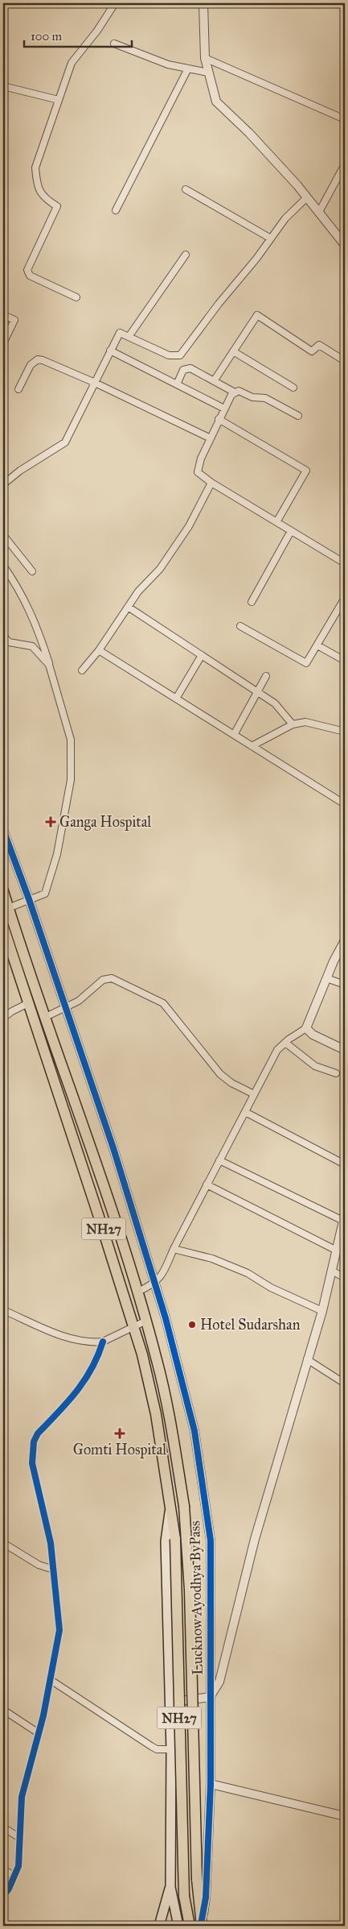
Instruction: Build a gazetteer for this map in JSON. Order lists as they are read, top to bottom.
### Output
{
  "streets": {
    "highway": ["NH27"],
    "street": ["Lucknow Ayodhya ByPass"]
  },
  "crossings": [
    ["NH27", "Lucknow Ayodhya ByPass"]
  ],
  "places": {
    "health": ["Ganga Hospital", "Gomti Hospital"],
    "other": ["Hotel Sudarshan"]
  },
  "scale_bar": "100 m"
}
